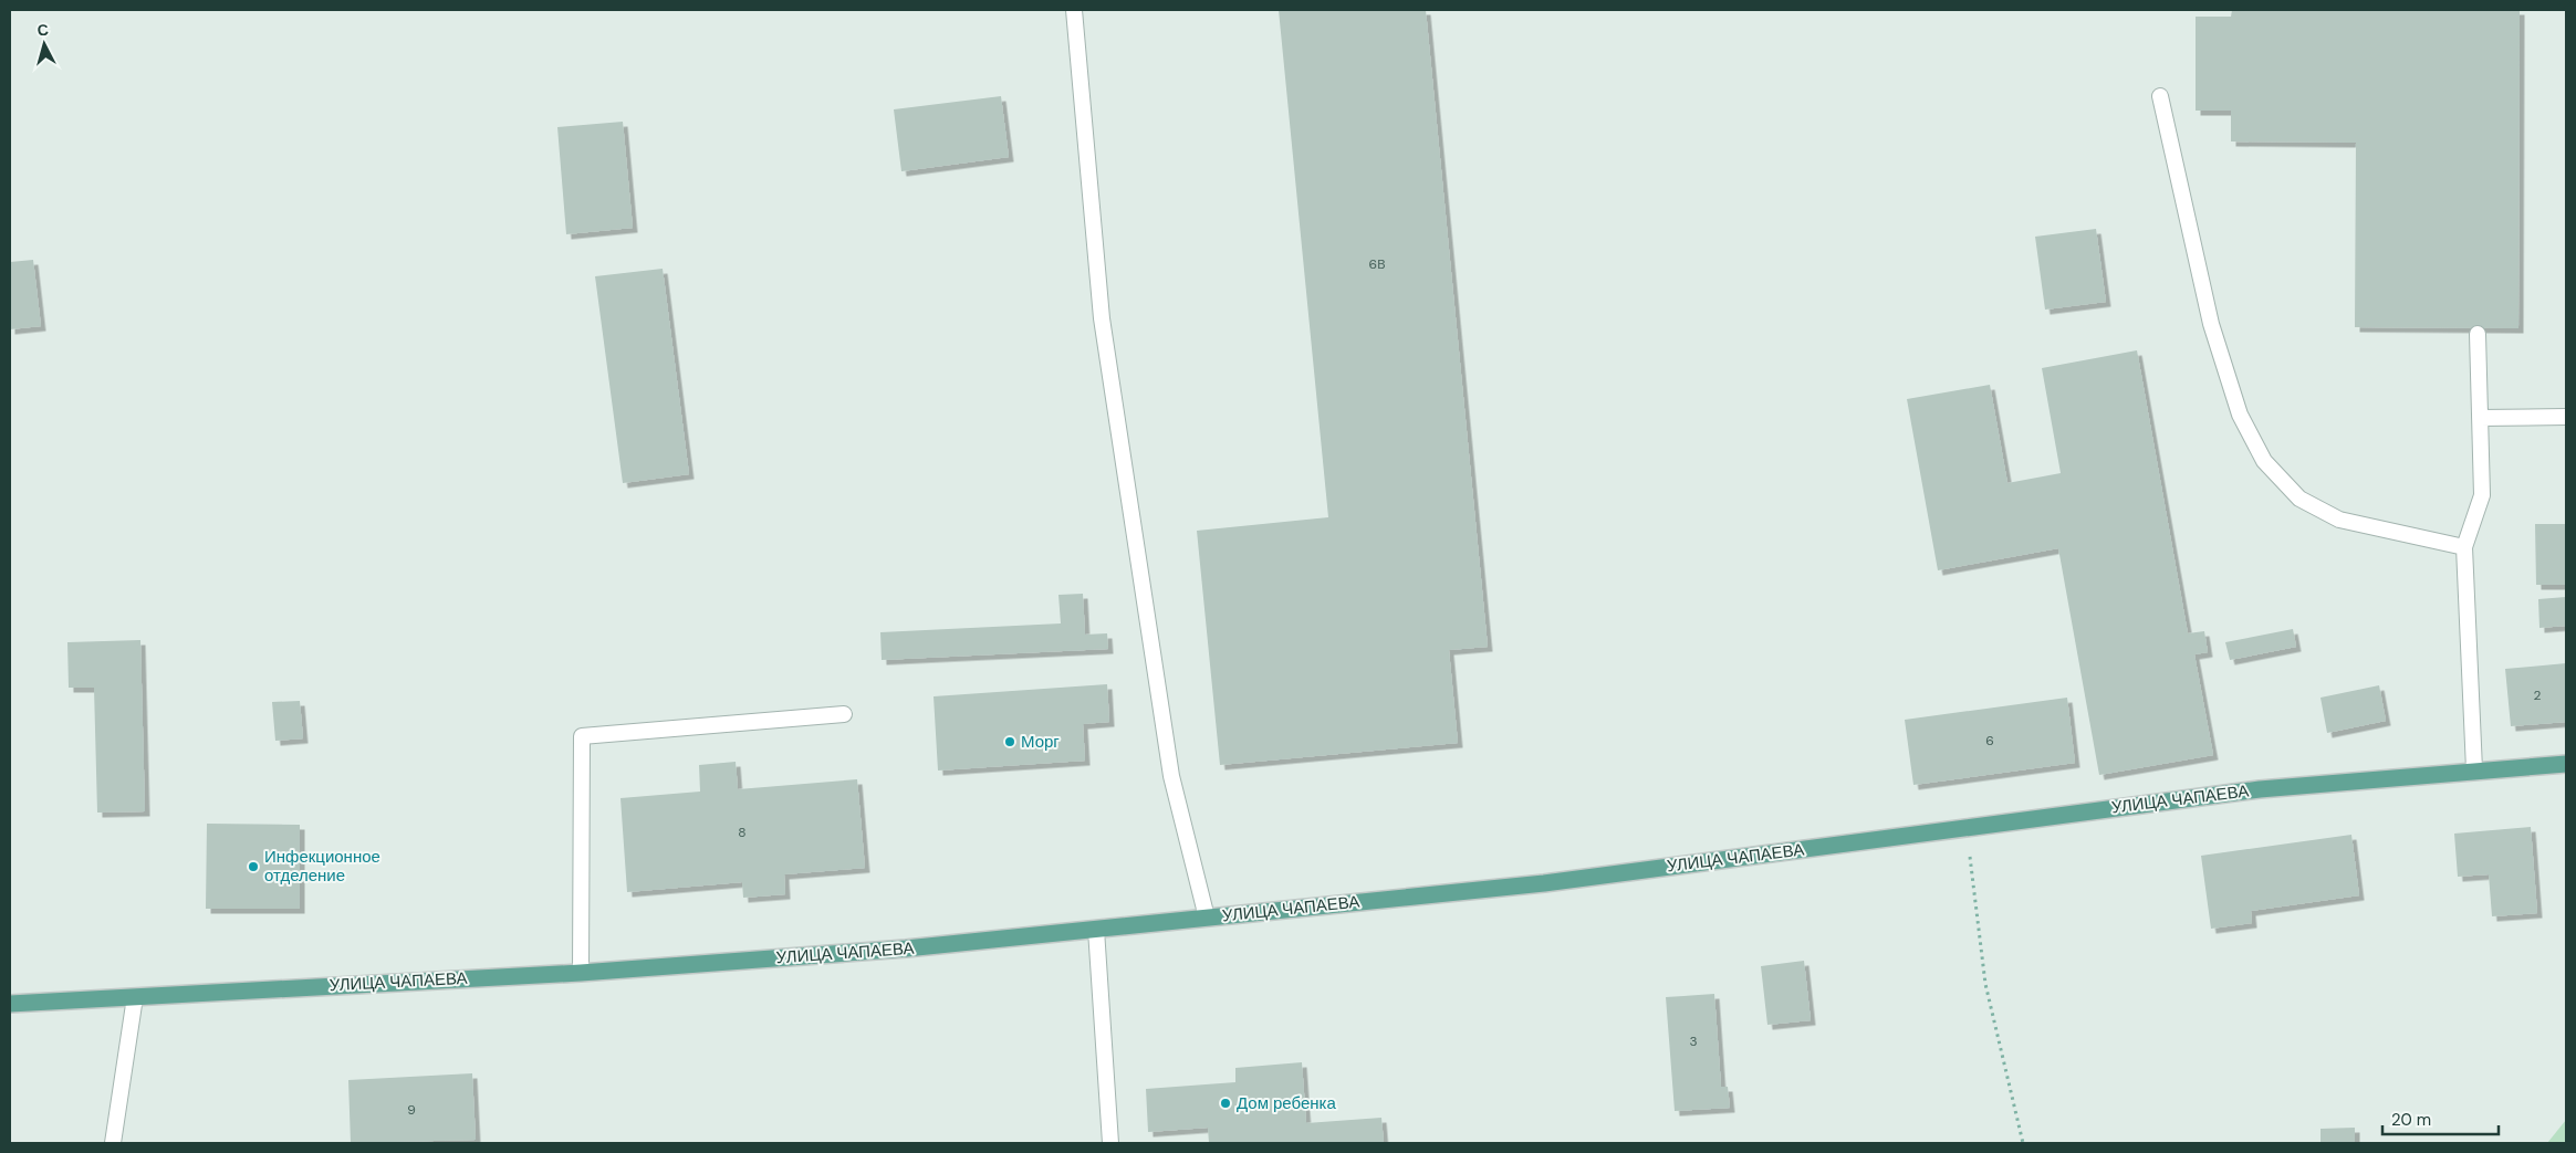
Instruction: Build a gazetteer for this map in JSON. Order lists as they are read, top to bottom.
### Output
{
  "streets": {
    "main road": ["УЛИЦА ЧАПАЕВА"]
  },
  "places": ["Морг", "Инфекционное отделение", "Дом ребенка"],
  "house_numbers": [
    "6B",
    "2",
    "6",
    "8",
    "3",
    "9"
  ],
  "scale_bar": "20 m",
  "north": "top"
}
